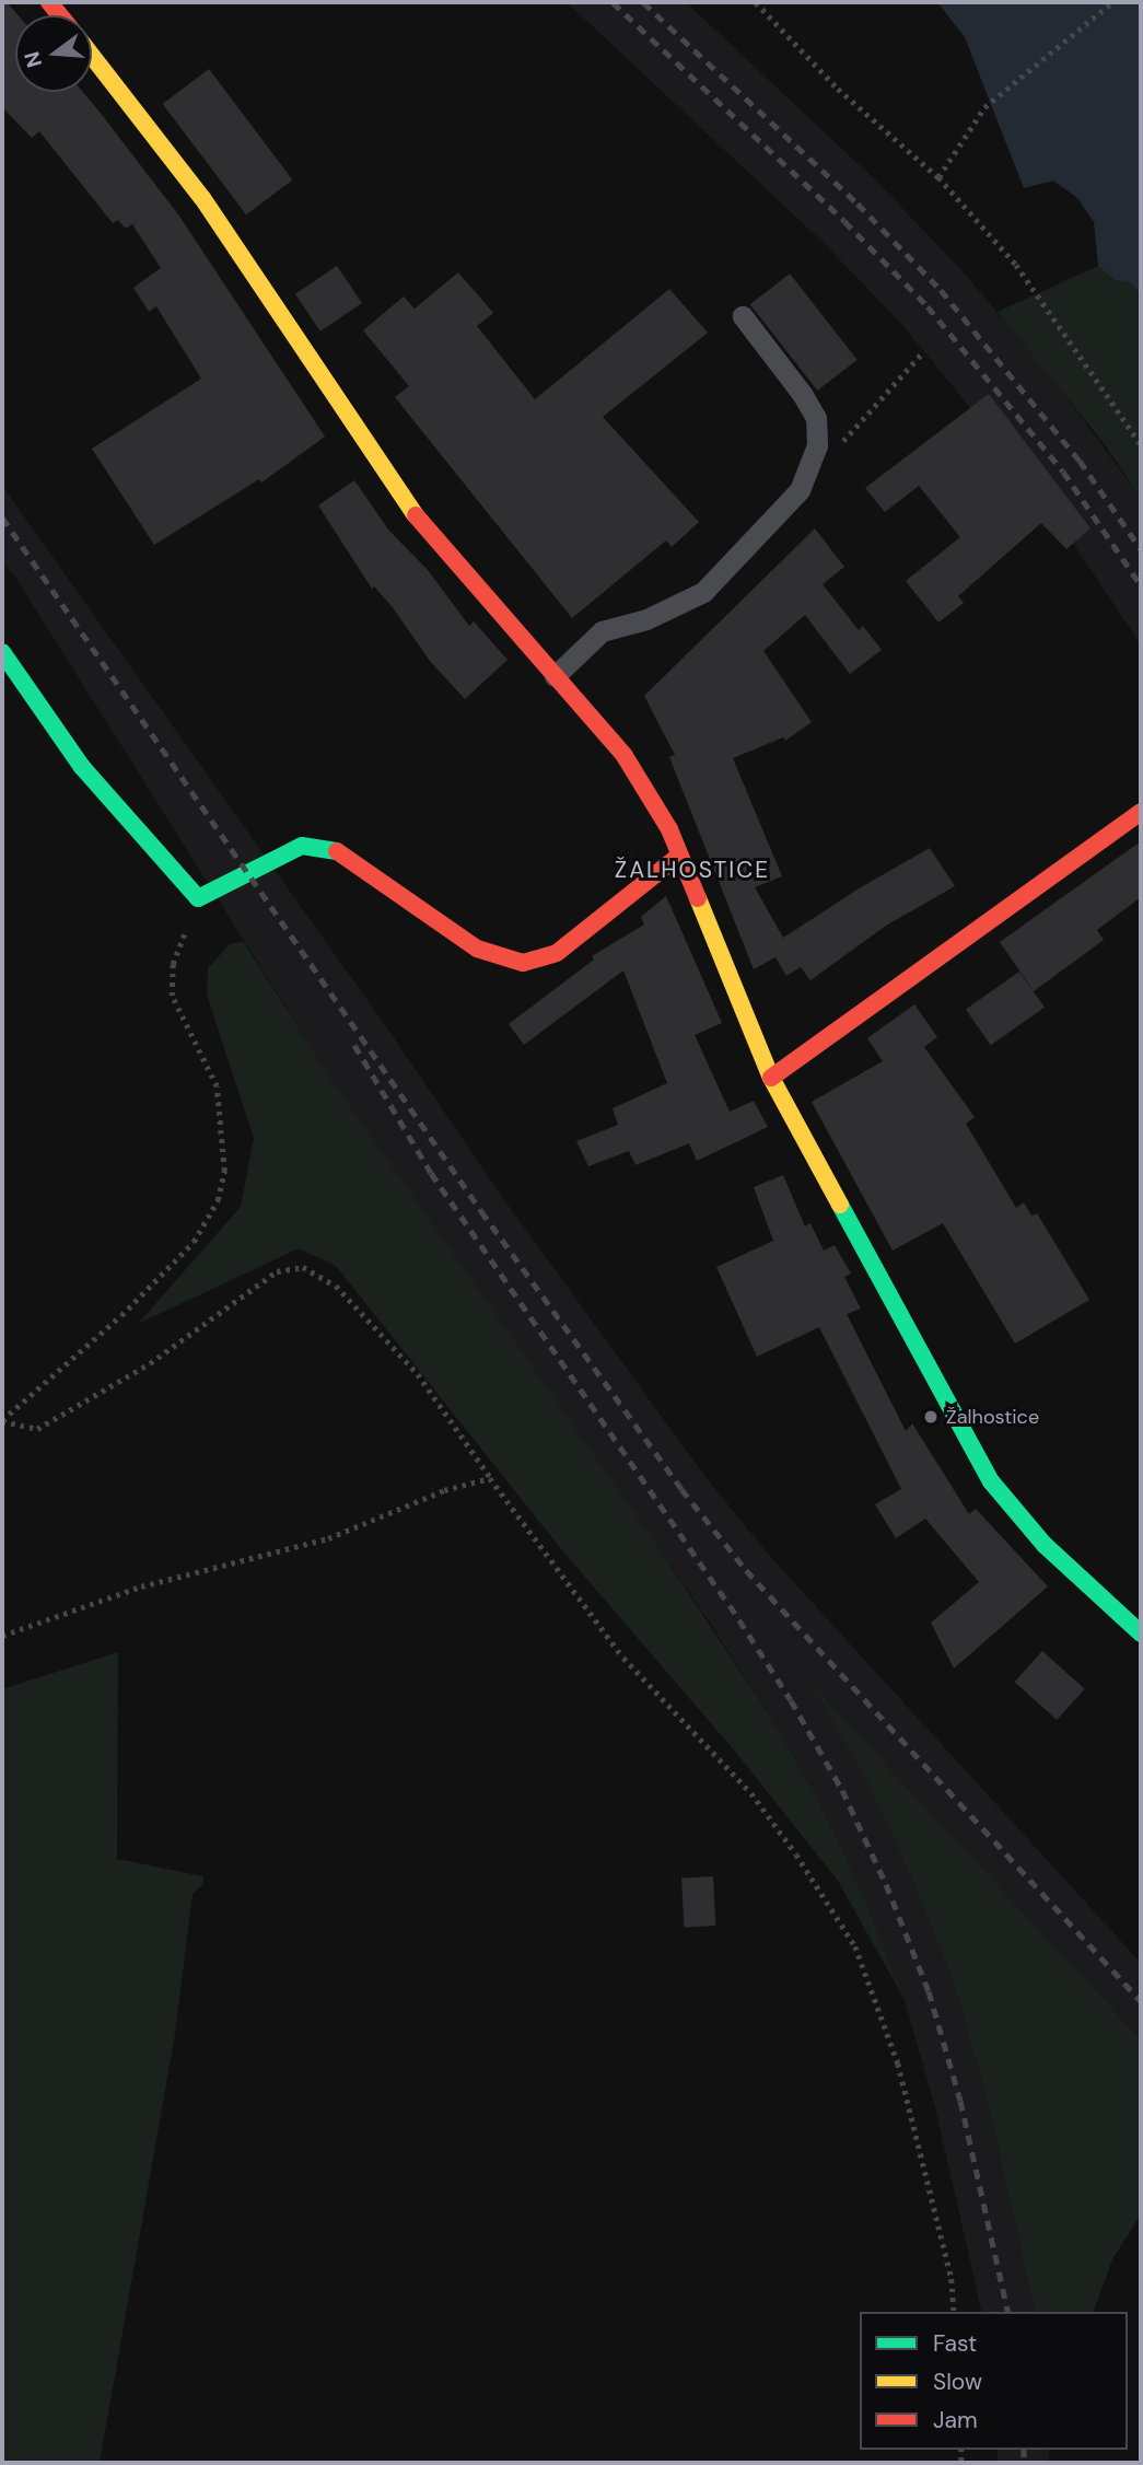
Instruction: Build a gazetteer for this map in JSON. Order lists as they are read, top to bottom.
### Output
{
  "districts": ["ŽALHOSTICE"],
  "places": ["Žalhostice"],
  "legend": ["Fast", "Slow", "Jam"],
  "north": "left"
}
